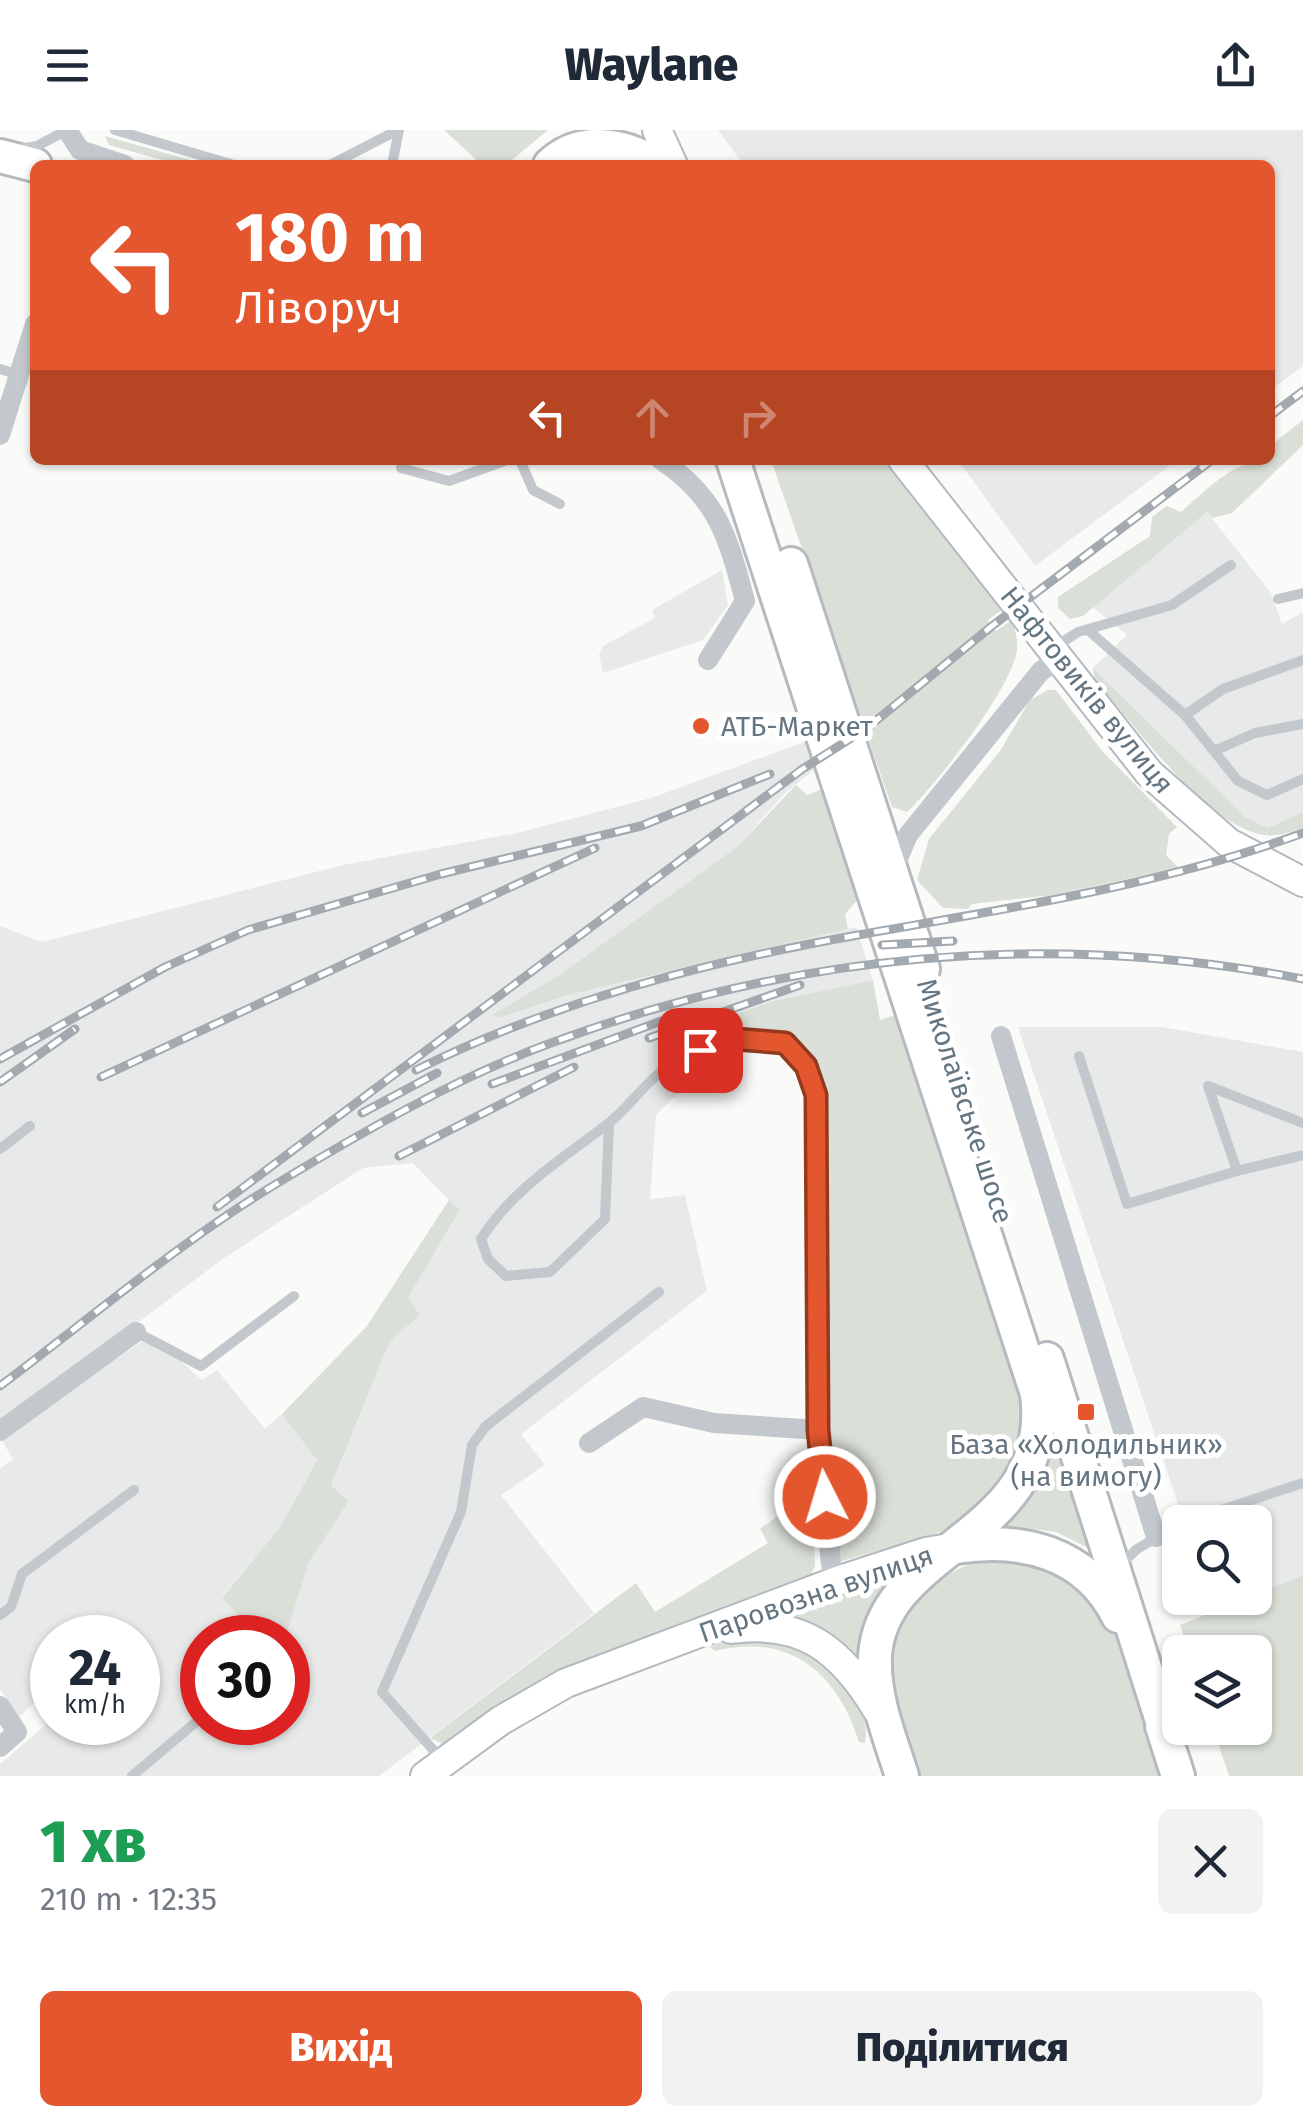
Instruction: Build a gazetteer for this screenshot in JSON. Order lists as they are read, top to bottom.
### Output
{
  "streets": {
    "main road": ["Нафтовиків вулиця", "Миколаївське шосе", "Паровозна вулиця"]
  },
  "crossings": [
    ["Миколаївське шосе", "Паровозна вулиця"]
  ],
  "places": {
    "other": ["АТБ-Маркет"],
    "transit": ["База «Холодильник» (на вимогу)"]
  },
  "page": {
    "header": "Waylane",
    "turn": ["180 m", "Ліворуч"],
    "speed": "24 km/h",
    "limit": "30",
    "heading": ["1 хв", "210 m · 12:35"],
    "buttons": ["Вихід", "Поділитися"]
  }
}
